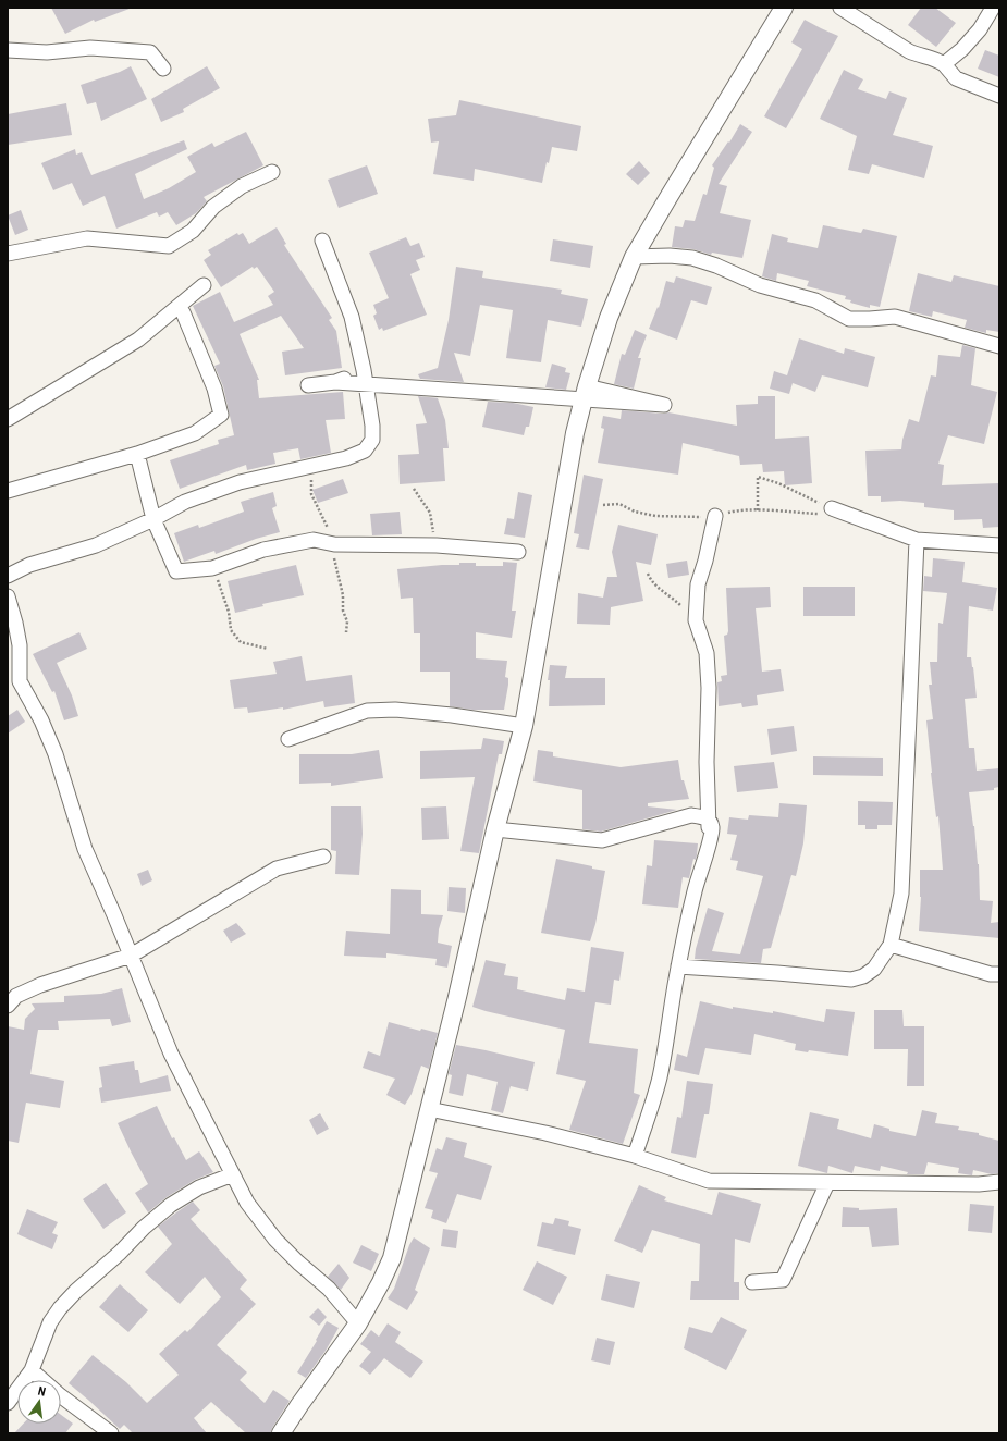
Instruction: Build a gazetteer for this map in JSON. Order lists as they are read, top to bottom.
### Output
{
  "north": "top"
}
